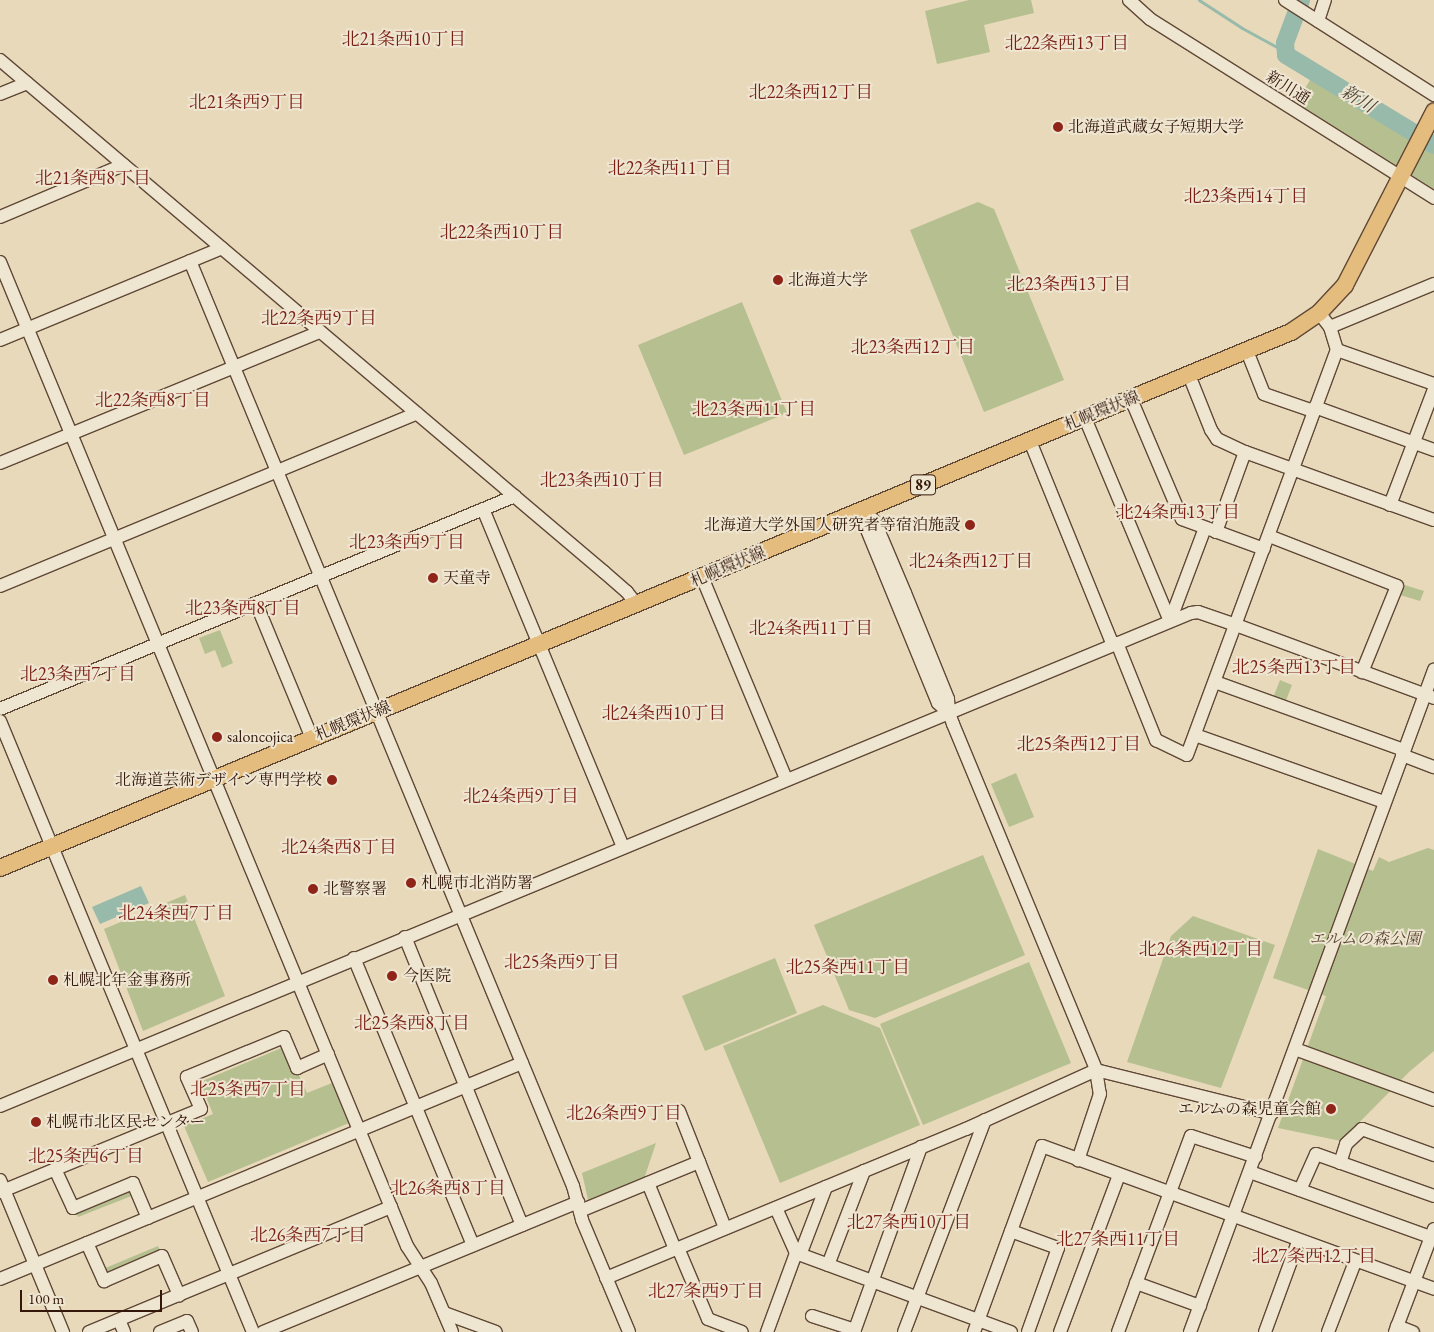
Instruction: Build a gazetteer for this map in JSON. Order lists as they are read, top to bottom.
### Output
{
  "streets": {
    "main road": ["札幌環状線", "89"],
    "street": ["新川通"]
  },
  "crossings": [
    ["新川通", "札幌環状線"]
  ],
  "districts": [
    "北21条西10丁目",
    "北22条西13丁目",
    "北22条西12丁目",
    "北21条西9丁目",
    "北22条西11丁目",
    "北21条西8丁目",
    "北23条西14丁目",
    "北22条西10丁目",
    "北23条西13丁目",
    "北22条西9丁目",
    "北23条西12丁目",
    "北22条西8丁目",
    "北23条西11丁目",
    "北23条西10丁目",
    "北24条西13丁目",
    "北23条西9丁目",
    "北24条西12丁目",
    "北23条西8丁目",
    "北24条西11丁目",
    "北25条西13丁目",
    "北23条西7丁目",
    "北24条西10丁目",
    "北25条西12丁目",
    "北24条西9丁目",
    "北24条西8丁目",
    "北24条西7丁目",
    "北26条西12丁目",
    "北25条西9丁目",
    "北25条西11丁目",
    "北25条西8丁目",
    "北25条西7丁目",
    "北26条西9丁目",
    "北25条西6丁目",
    "北26条西8丁目",
    "北27条西10丁目",
    "北26条西7丁目",
    "北27条西11丁目",
    "北27条西12丁目",
    "北27条西9丁目"
  ],
  "water": ["新川"],
  "parks": ["エルムの森公園"],
  "places": [
    "北海道武蔵女子短期大学",
    "北海道大学",
    "北海道大学外国人研究者等宿泊施設",
    "天童寺",
    "saloncojica",
    "北海道芸術デザイン専門学校",
    "札幌市北消防署",
    "北警察署",
    "今医院",
    "札幌北年金事務所",
    "エルムの森児童会館",
    "札幌市北区民センター"
  ],
  "scale_bar": "100 m"
}
